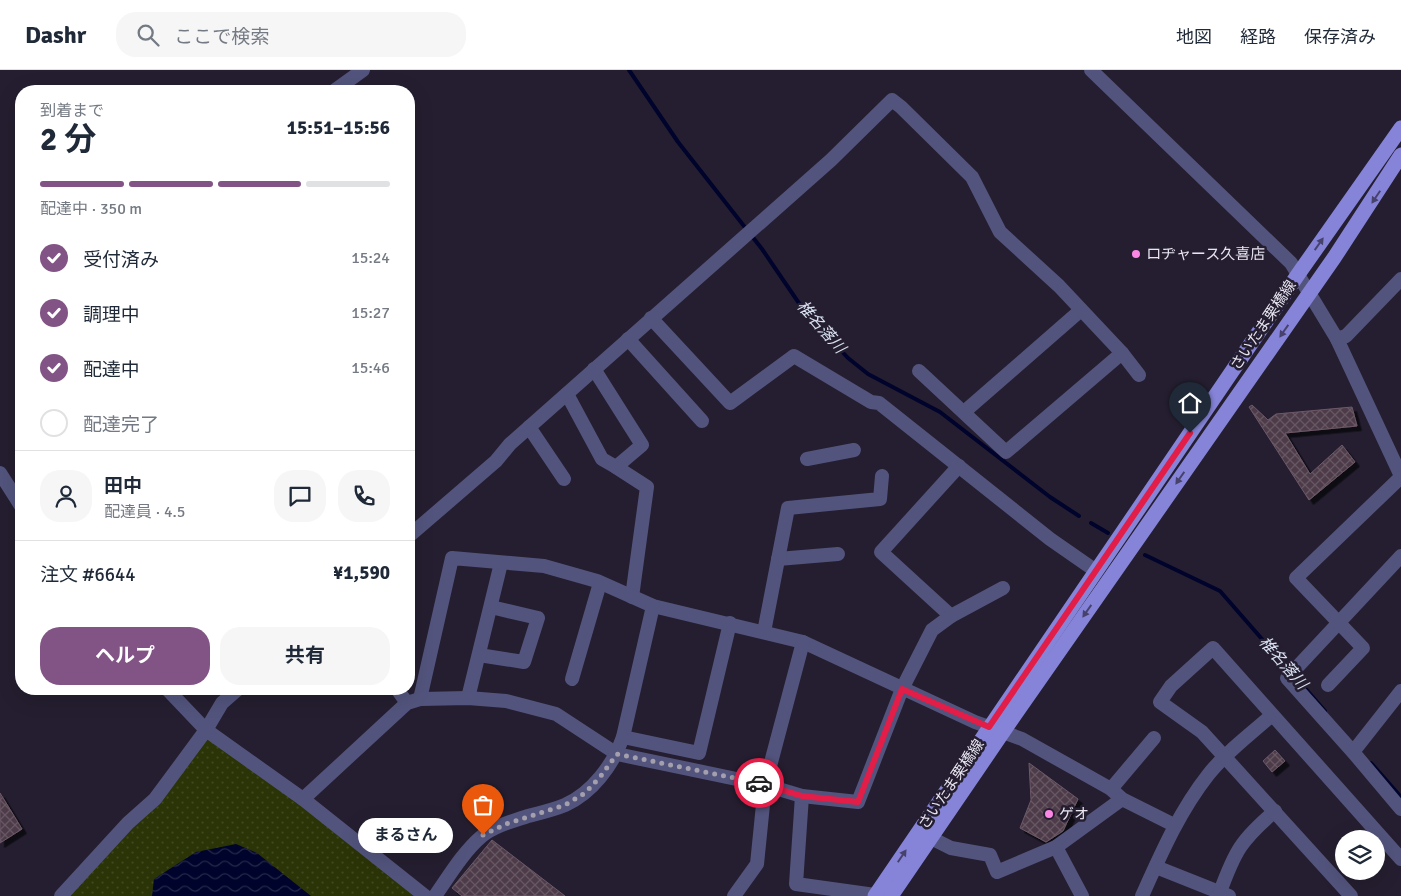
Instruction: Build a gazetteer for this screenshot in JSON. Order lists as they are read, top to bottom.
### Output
{
  "streets": {
    "main road": ["さいたま栗橋線"]
  },
  "water": ["椎名落川"],
  "places": ["ロヂャース久喜店", "ゲオ", "まるさん"],
  "page": {
    "header": "Dashr",
    "search": "ここで検索",
    "nav": ["地図", "経路", "保存済み"],
    "heading": ["2 分", "到着まで", "15:51–15:56"],
    "panel": [
      "田中",
      "配達員 · 4.5",
      "注文 #6644",
      "¥1,590"
    ],
    "bar": "配達中 · 350 m",
    "list": [
      ["受付済み", "15:24"],
      ["調理中", "15:27"],
      ["配達中", "15:46"],
      "配達完了"
    ],
    "buttons": ["ヘルプ", "共有"],
    "bubble": "まるさん"
  }
}
